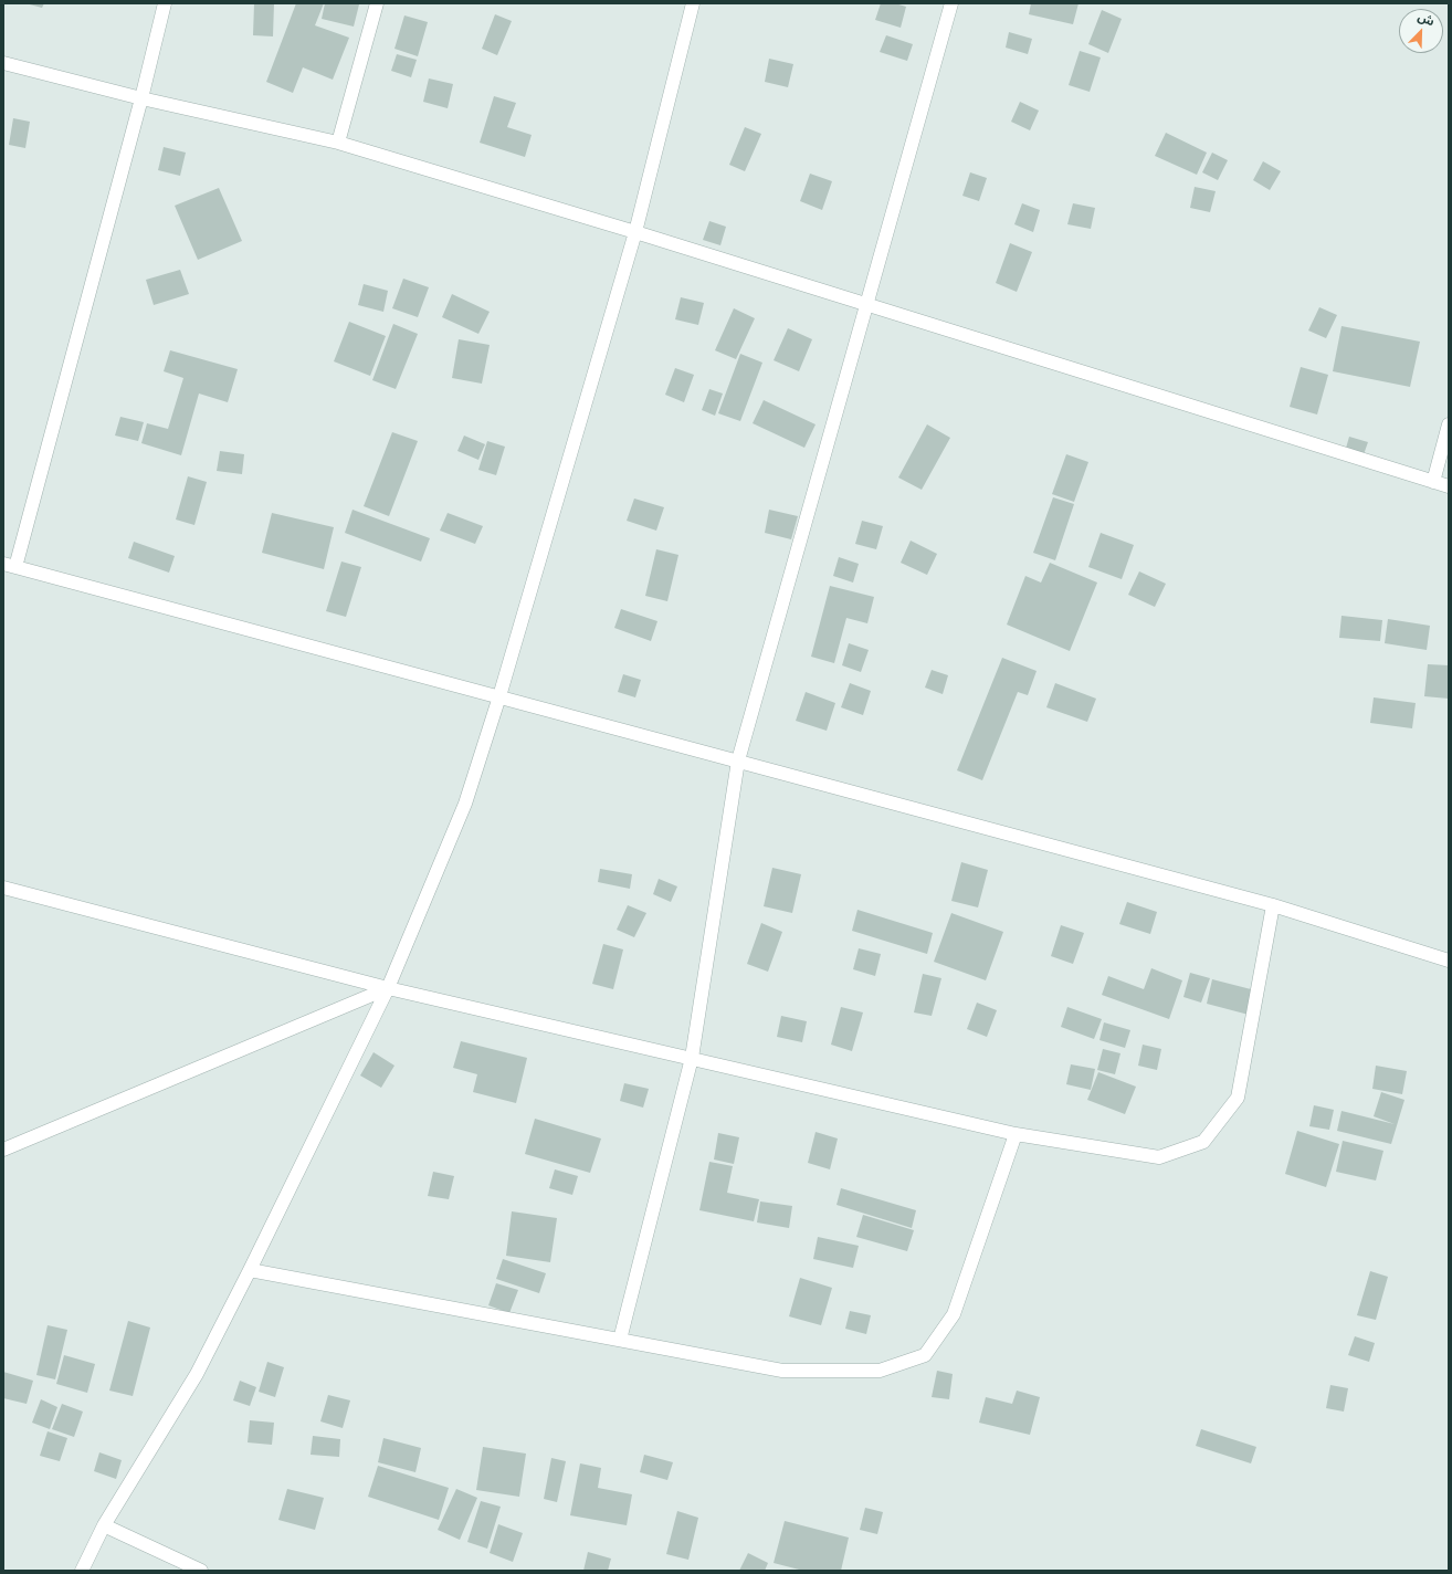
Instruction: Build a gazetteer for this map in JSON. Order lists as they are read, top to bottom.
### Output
{
  "north": "top right"
}
